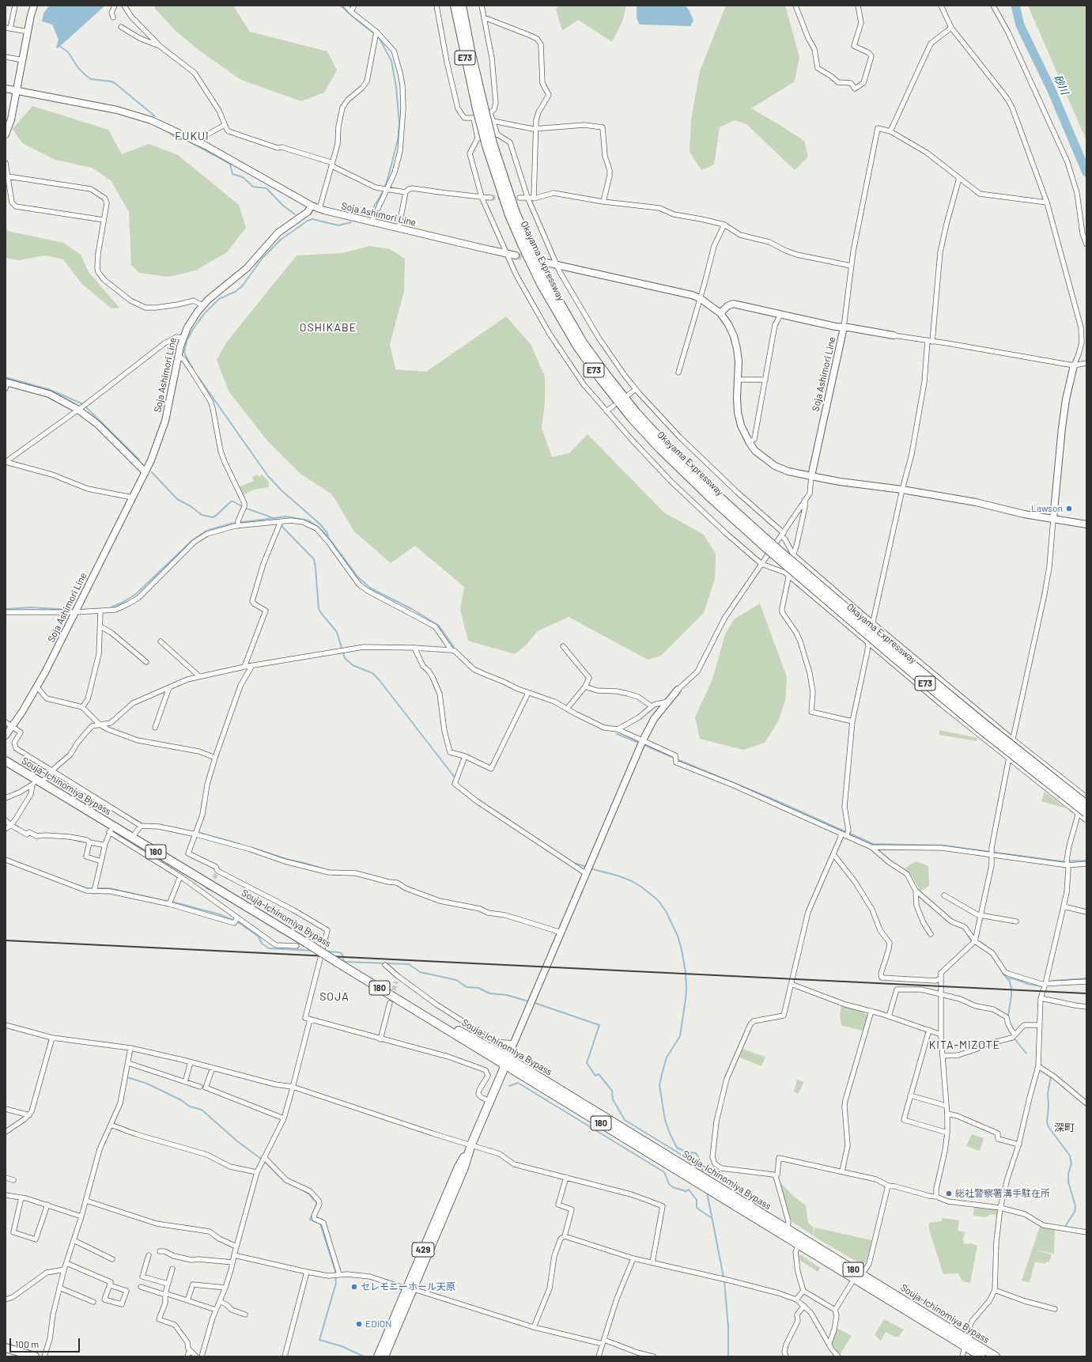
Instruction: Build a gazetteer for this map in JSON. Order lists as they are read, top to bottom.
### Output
{
  "streets": {
    "highway": [
      "E73",
      "Okayama Expressway",
      "Souja-Ichinomiya Bypass",
      "180",
      "429"
    ],
    "main road": ["Soja Ashimori Line"]
  },
  "crossings": [
    ["Souja-Ichinomiya Bypass", "429"]
  ],
  "districts": [
    "FUKUI",
    "OSHIKABE",
    "SOJA",
    "KITA-MIZOTE",
    "深町"
  ],
  "water": ["砂川"],
  "places": [
    "Lawson",
    "総社警察署溝手駐在所",
    "セレモニーホール天原",
    "EDION"
  ],
  "scale_bar": "100 m"
}
